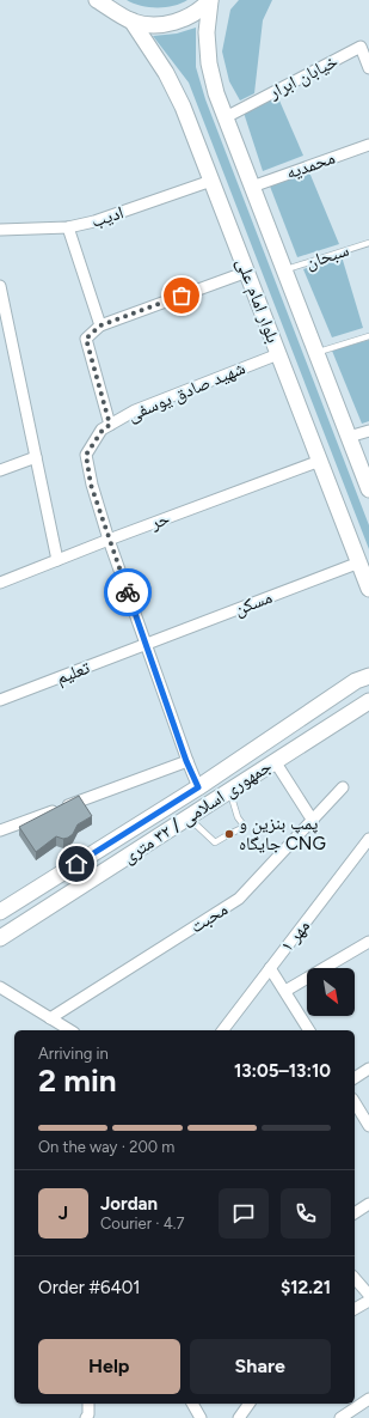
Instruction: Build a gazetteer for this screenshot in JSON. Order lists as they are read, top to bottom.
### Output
{
  "streets": {
    "main road": ["بلوار امام علی", "جمهوری اسلامی / ۳۲ متری"],
    "street": [
      "خیابان ابرار",
      "محمدیه",
      "ادیب",
      "شهید صادق یوسفی",
      "حر",
      "مسکن",
      "تعلیم",
      "محبت",
      "مهر ۱"
    ],
    "lane": ["سبحان"]
  },
  "crossings": [
    ["خیابان ابرار", "بلوار امام علی"],
    ["محمدیه", "بلوار امام علی"],
    ["ادیب", "بلوار امام علی"],
    ["سبحان", "بلوار امام علی"],
    ["بلوار امام علی", "شهید صادق یوسفی"],
    ["بلوار امام علی", "حر"],
    ["بلوار امام علی", "مسکن"],
    ["شهید صادق یوسفی", "حر"],
    ["شهید صادق یوسفی", "مسکن"],
    ["شهید صادق یوسفی", "تعلیم"],
    ["شهید صادق یوسفی", "جمهوری اسلامی / ۳۲ متری"],
    ["مسکن", "تعلیم"]
  ],
  "places": ["پمپ بنزین و جایگاه CNG"],
  "north": "bottom right",
  "page": {
    "heading": ["2 min", "Arriving in", "13:05–13:10"],
    "panel": [
      "Jordan",
      "Courier · 4.7",
      "Order #6401",
      "$12.21"
    ],
    "bar": "On the way · 200 m",
    "round": "J",
    "buttons": ["Help", "Share"]
  }
}
